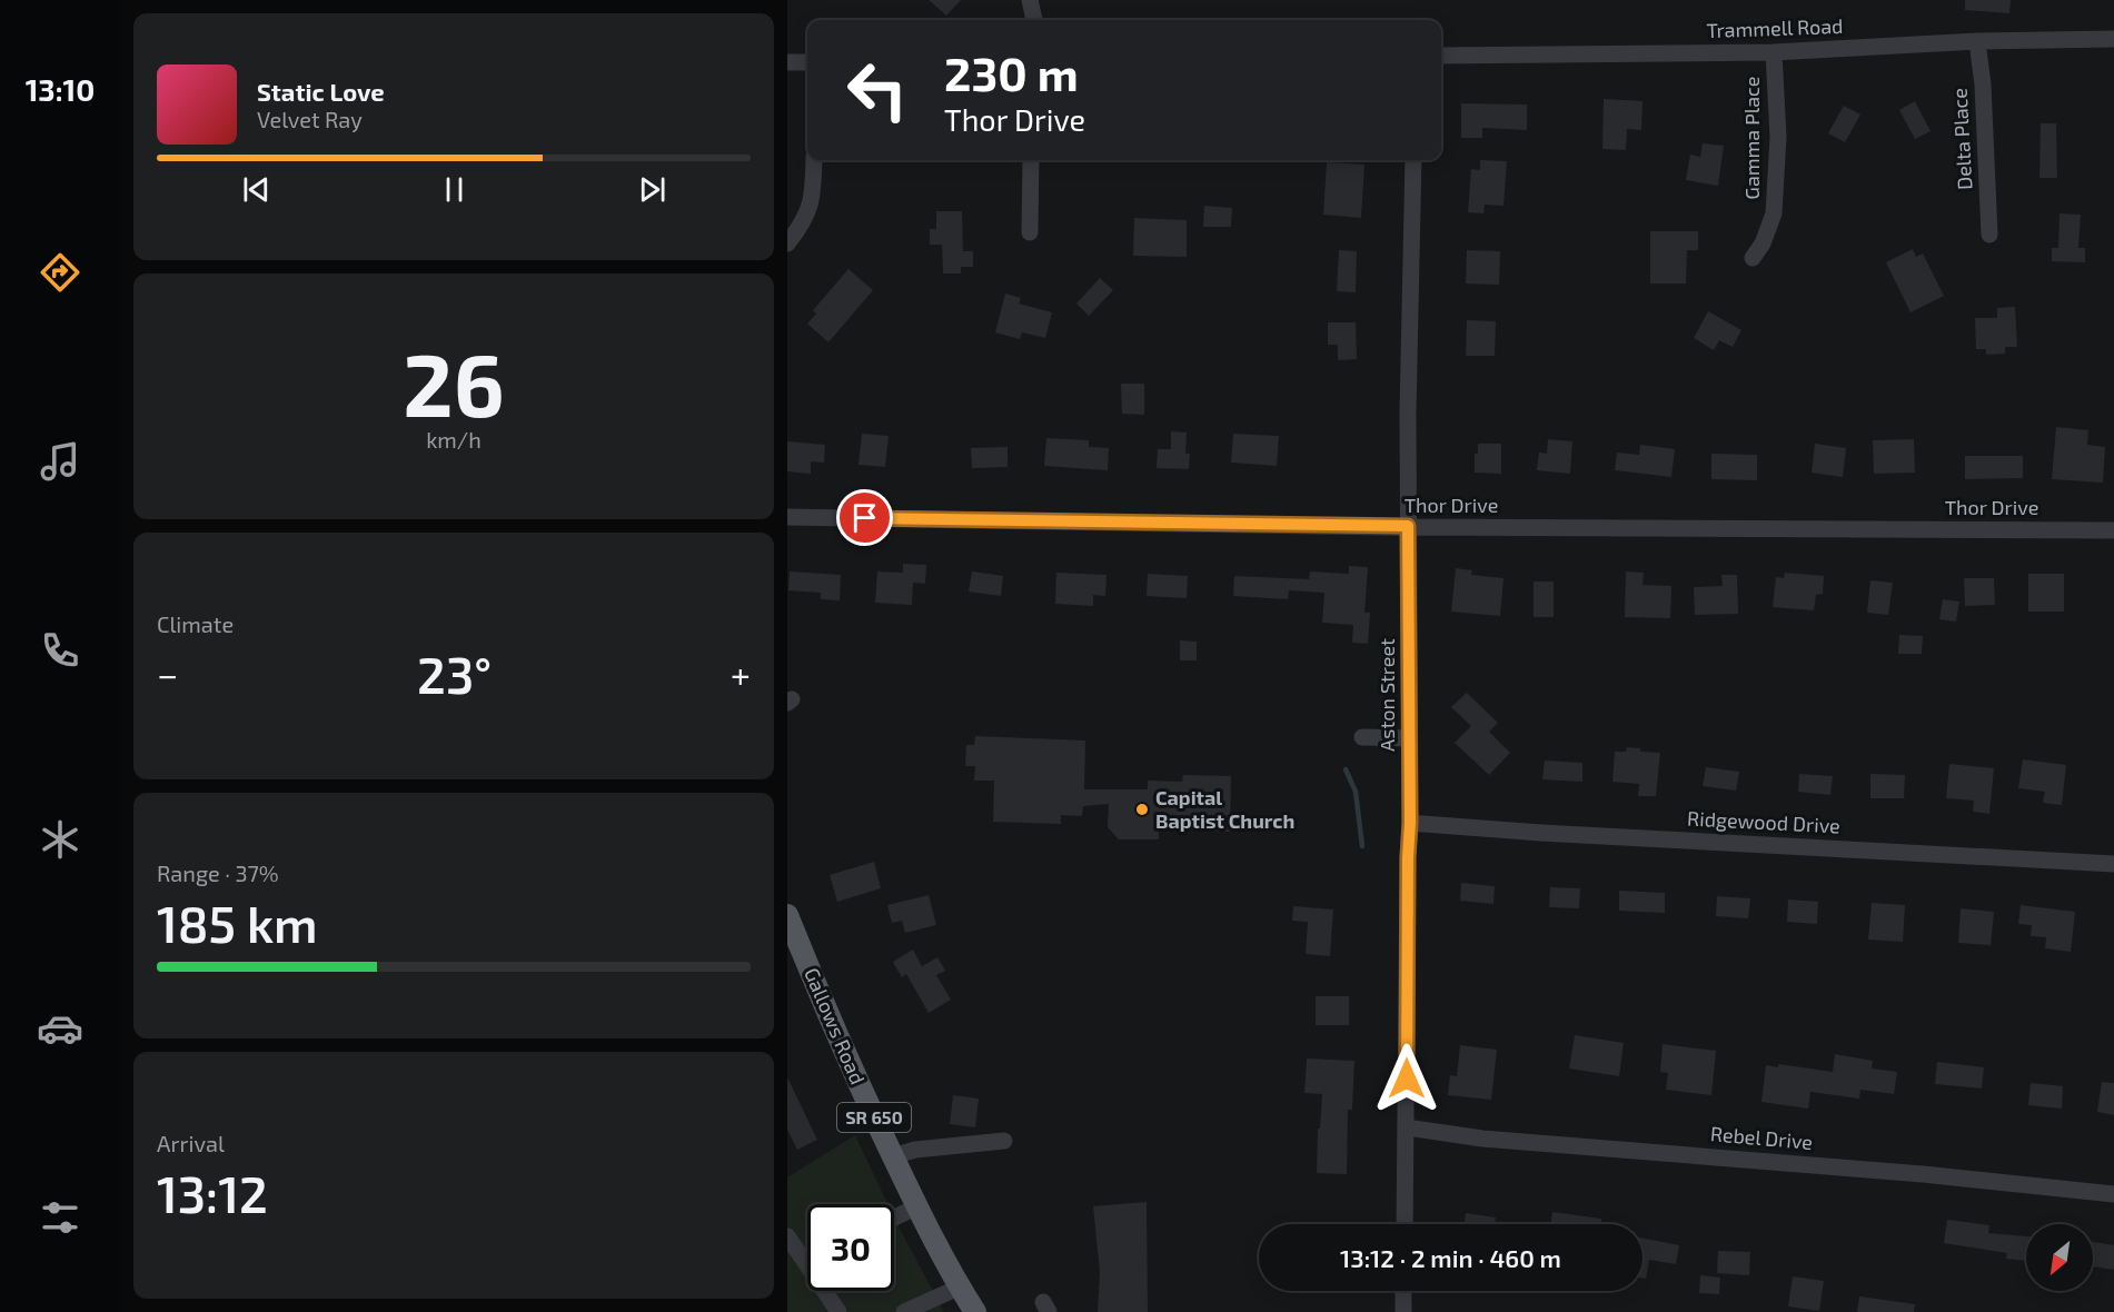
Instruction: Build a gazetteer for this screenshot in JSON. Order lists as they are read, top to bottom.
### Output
{
  "streets": {
    "main road": ["Gallows Road", "SR 650"],
    "street": [
      "Trammell Road",
      "Gamma Place",
      "Delta Place",
      "Thor Drive",
      "Aston Street",
      "Ridgewood Drive",
      "Rebel Drive"
    ]
  },
  "crossings": [
    ["Trammell Road", "Gamma Place"],
    ["Trammell Road", "Delta Place"],
    ["Thor Drive", "Aston Street"],
    ["Aston Street", "Ridgewood Drive"],
    ["Aston Street", "Rebel Drive"]
  ],
  "places": ["Capital Baptist Church"],
  "north": "bottom left",
  "page": {
    "tabs": "13:10",
    "turn": ["230 m", "Thor Drive"],
    "song": ["Static Love", "Velvet Ray"],
    "tile": [
      ["26", "km/h"],
      "Climate",
      ["Range · 37%", "185 km"],
      ["Arrival", "13:12"]
    ],
    "heat": ["−", "23°", "+"],
    "limit": "30",
    "trip": "13:12 · 2 min · 460 m"
  }
}
